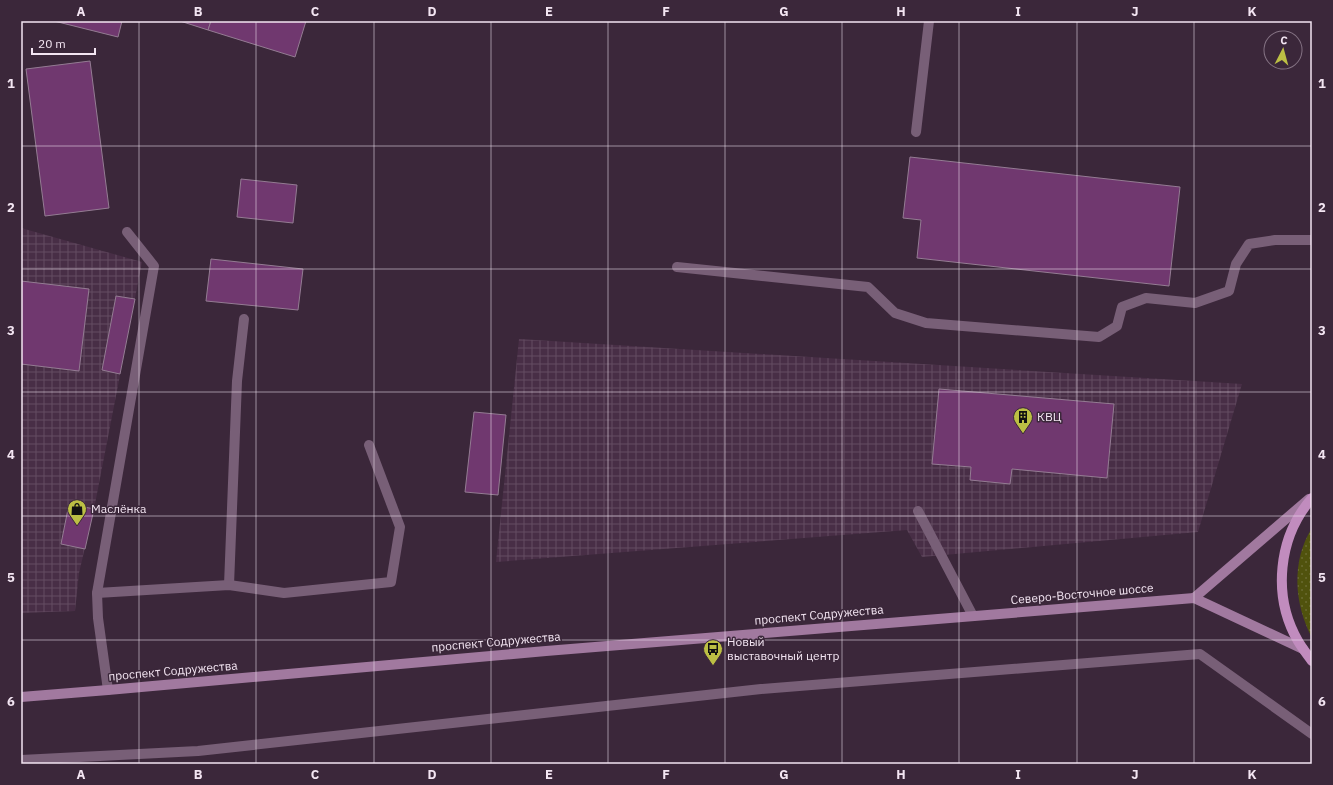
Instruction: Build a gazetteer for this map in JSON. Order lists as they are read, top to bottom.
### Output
{
  "streets": {
    "main road": ["Северо-Восточное шоссе", "проспект Содружества"]
  },
  "crossings": [
    ["Северо-Восточное шоссе", "проспект Содружества"]
  ],
  "places": {
    "building": ["КВЦ"],
    "shop": ["Маслёнка"],
    "bus stop": ["Новый выставочный центр"]
  },
  "scale_bar": "20 m",
  "north": "top",
  "grid": {
    "columns": [
      "A",
      "B",
      "C",
      "D",
      "E",
      "F",
      "G",
      "H",
      "I",
      "J",
      "K"
    ],
    "rows": [
      "1",
      "2",
      "3",
      "4",
      "5",
      "6"
    ]
  }
}
